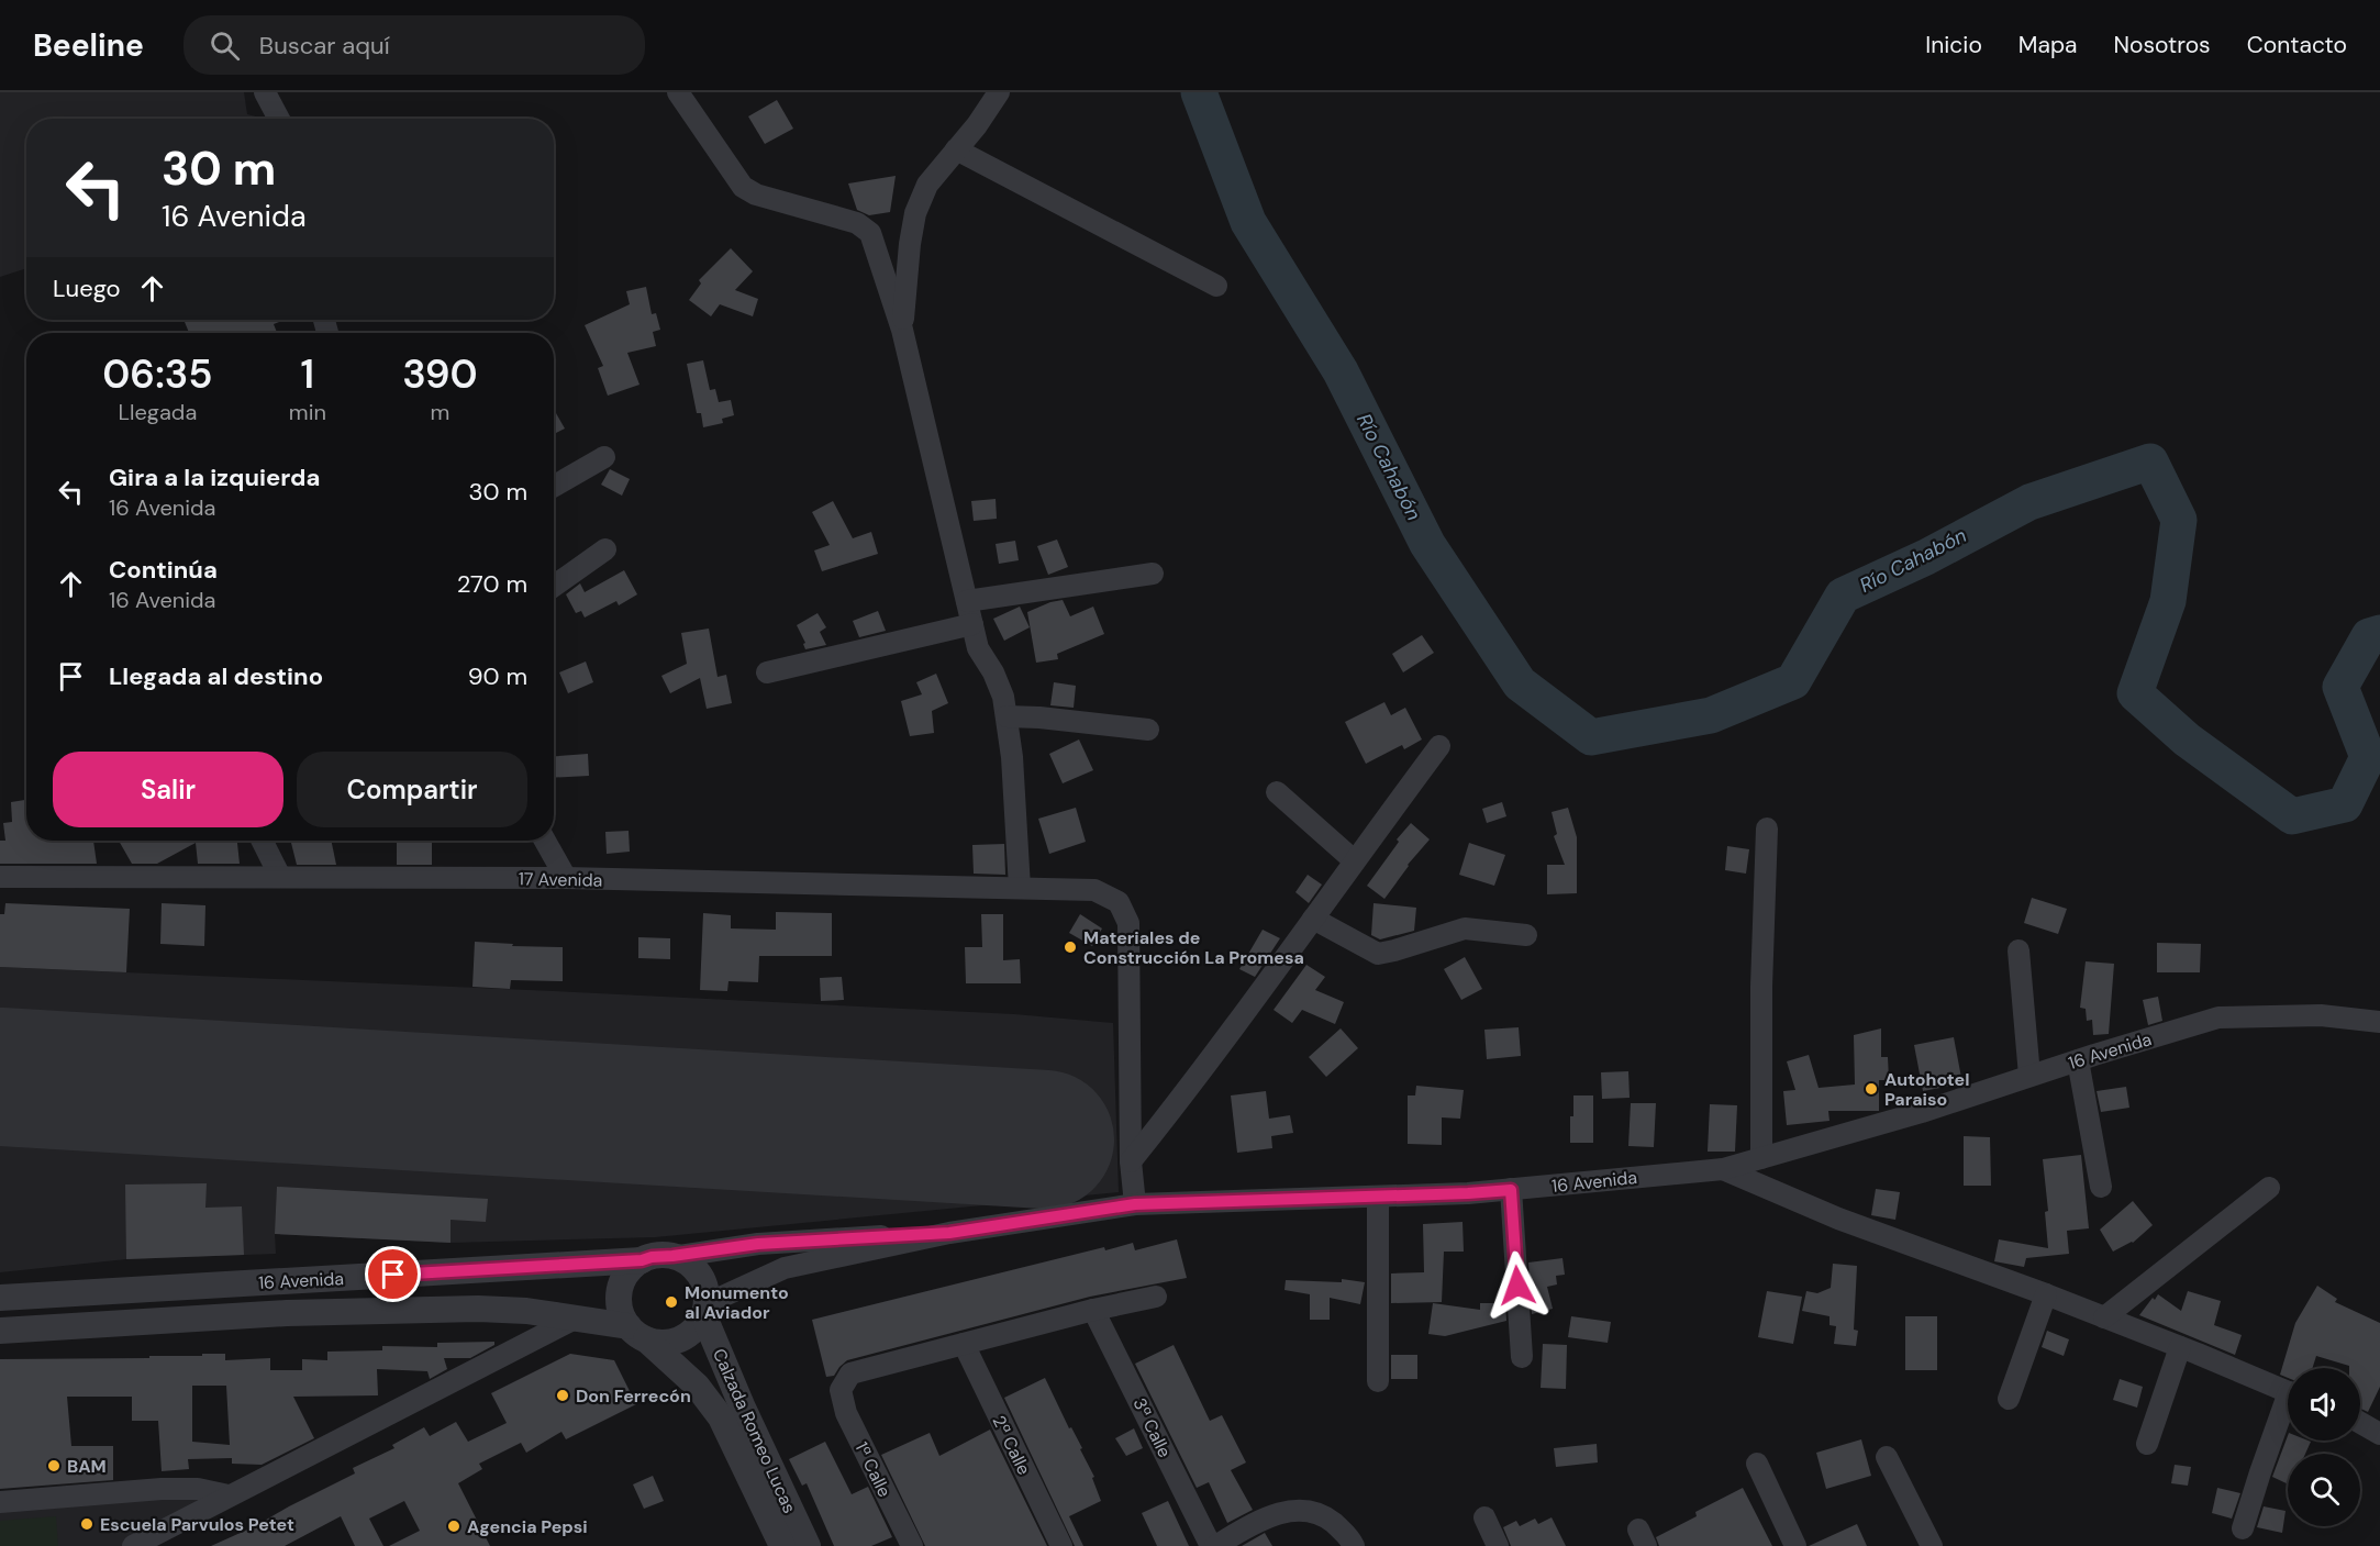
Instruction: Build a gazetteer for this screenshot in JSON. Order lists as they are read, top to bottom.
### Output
{
  "streets": {
    "street": [
      "17 Avenida",
      "16 Avenida",
      "3ª Calle",
      "Calzada Romeo Lucas",
      "2ª Calle",
      "1ª Calle"
    ]
  },
  "crossings": [
    ["16 Avenida", "Calzada Romeo Lucas"],
    ["2ª Calle", "1ª Calle"]
  ],
  "water": ["Río Cahabón"],
  "places": [
    "Materiales de Construcción La Promesa",
    "Autohotel Paraiso",
    "Monumento al Aviador",
    "Don Ferrecón",
    "BAM",
    "Escuela Parvulos Petet",
    "Agencia Pepsi"
  ],
  "page": {
    "header": "Beeline",
    "search": "Buscar aquí",
    "nav": [
      "Inicio",
      "Mapa",
      "Nosotros",
      "Contacto"
    ],
    "turn": ["30 m", "16 Avenida"],
    "then": "Luego",
    "eta": [
      "06:35",
      "Llegada",
      "1",
      "min",
      "390",
      "m"
    ],
    "list": [
      {
        "name": "Gira a la izquierda",
        "note": "16 Avenida",
        "value": "30 m"
      },
      {
        "name": "Continúa",
        "note": "16 Avenida",
        "value": "270 m"
      },
      {
        "name": "Llegada al destino",
        "value": "90 m"
      }
    ],
    "buttons": ["Salir", "Compartir"]
  }
}
